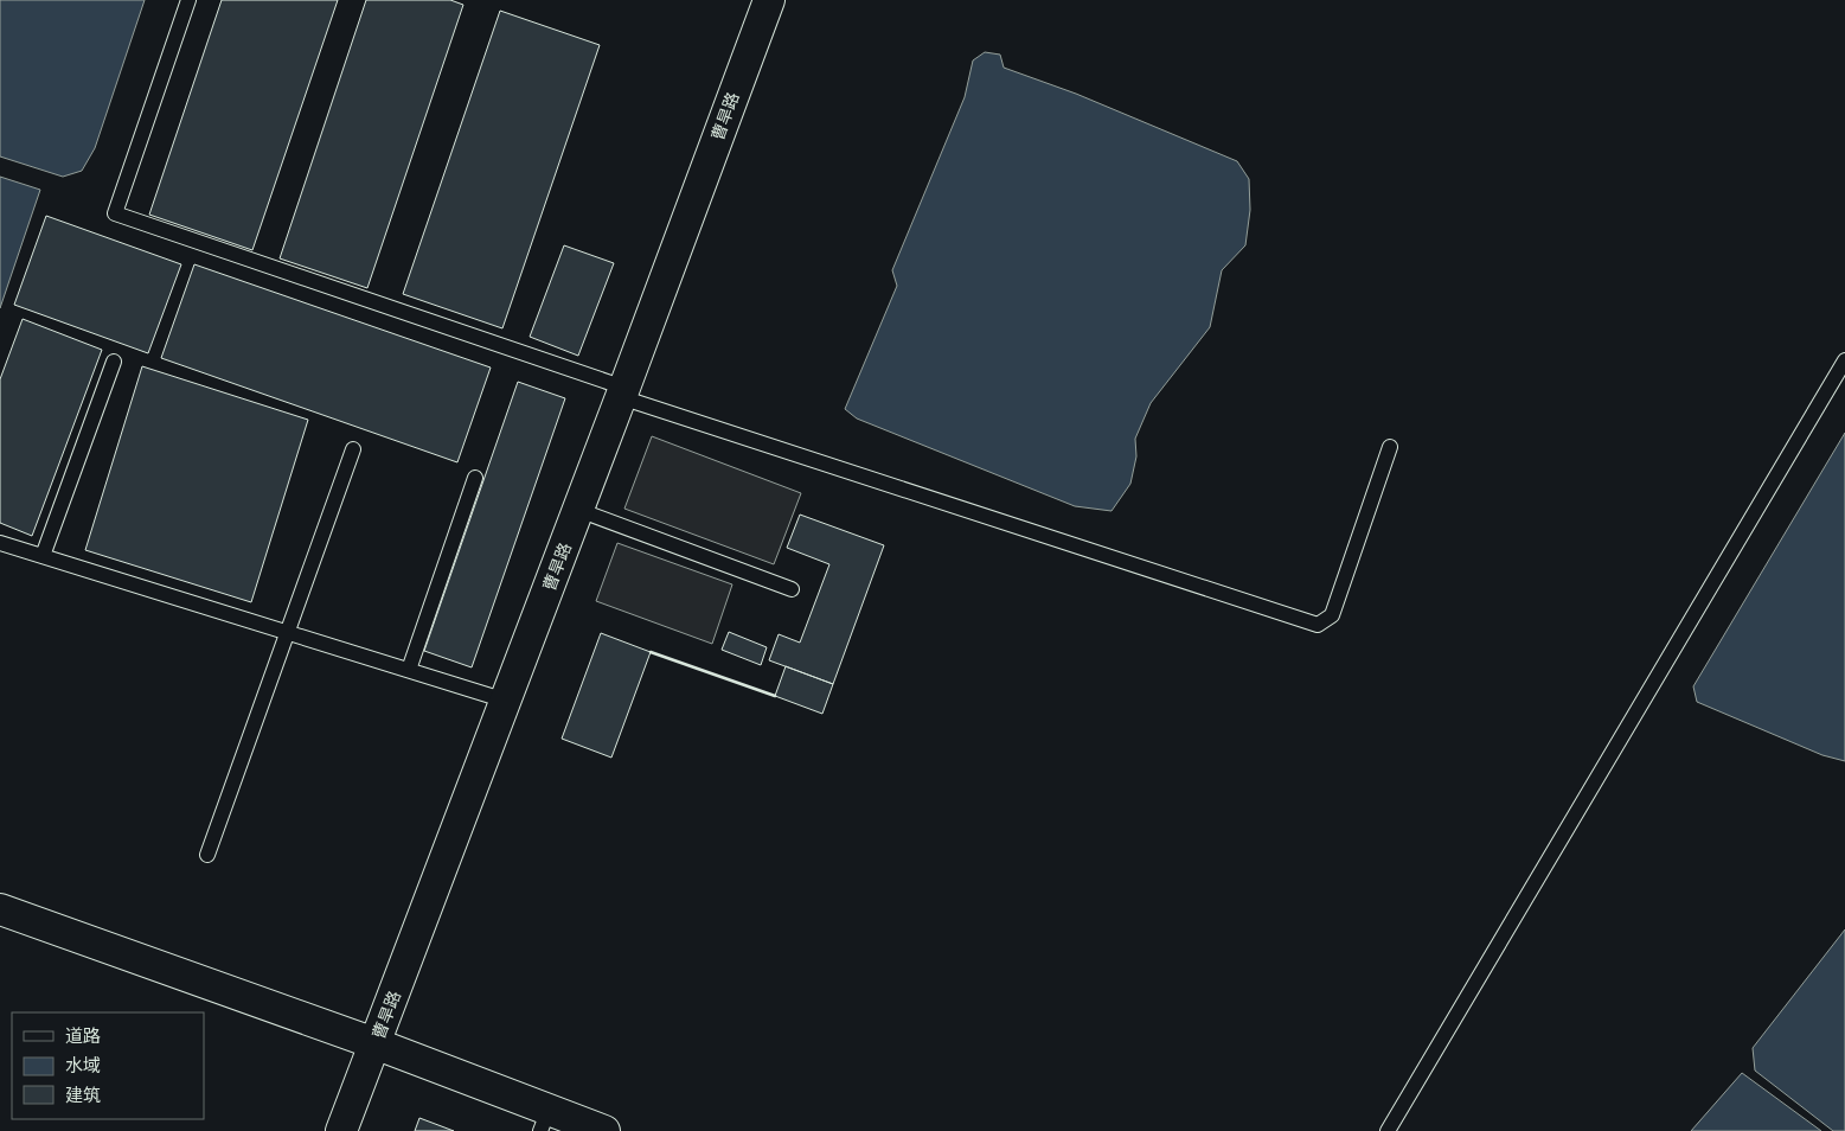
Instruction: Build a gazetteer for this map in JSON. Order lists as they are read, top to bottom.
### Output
{
  "streets": {
    "street": ["曹旱路"]
  },
  "legend": ["道路", "水域", "建筑"]
}
